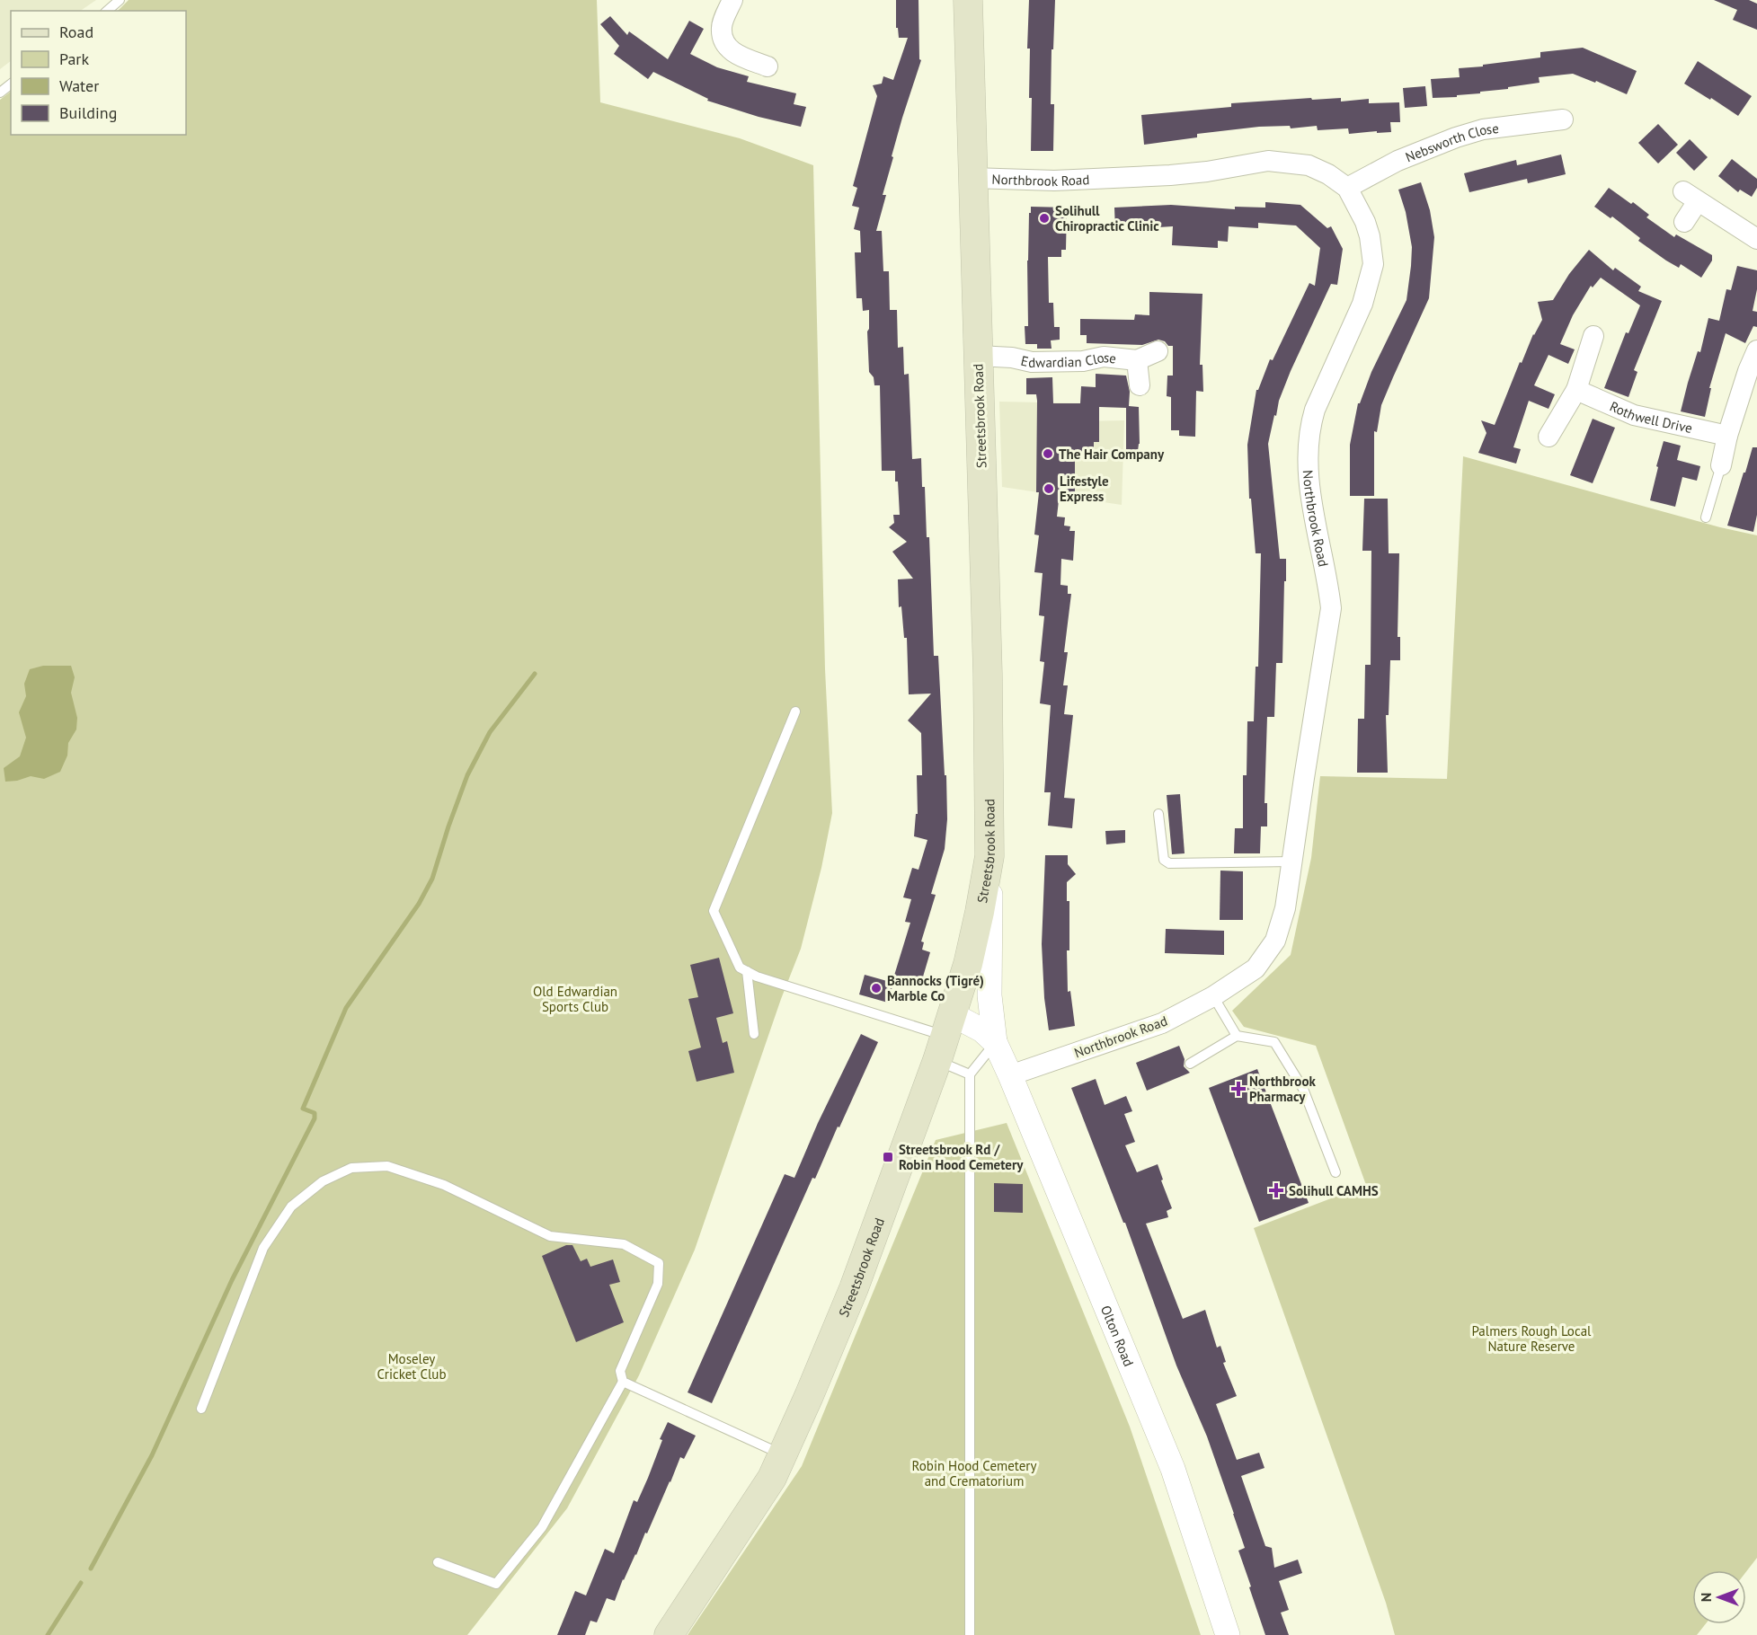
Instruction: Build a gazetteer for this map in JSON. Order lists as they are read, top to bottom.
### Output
{
  "streets": {
    "main road": ["Streetsbrook Road"],
    "street": [
      "Nebsworth Close",
      "Northbrook Road",
      "Edwardian Close",
      "Rothwell Drive",
      "Olton Road"
    ]
  },
  "crossings": [
    ["Nebsworth Close", "Northbrook Road"],
    ["Northbrook Road", "Streetsbrook Road"],
    ["Northbrook Road", "Olton Road"],
    ["Edwardian Close", "Streetsbrook Road"],
    ["Streetsbrook Road", "Olton Road"]
  ],
  "parks": [
    "Old Edwardian Sports Club",
    "Palmers Rough Local Nature Reserve",
    "Moseley Cricket Club",
    "Robin Hood Cemetery and Crematorium"
  ],
  "places": {
    "other": [
      "Solihull Chiropractic Clinic",
      "The Hair Company",
      "Lifestyle Express",
      "Bannocks (Tigré) Marble Co"
    ],
    "health": ["Northbrook Pharmacy", "Solihull CAMHS"],
    "transit": ["Streetsbrook Rd / Robin Hood Cemetery"]
  },
  "legend": [
    "Road",
    "Park",
    "Water",
    "Building"
  ],
  "north": "left"
}
